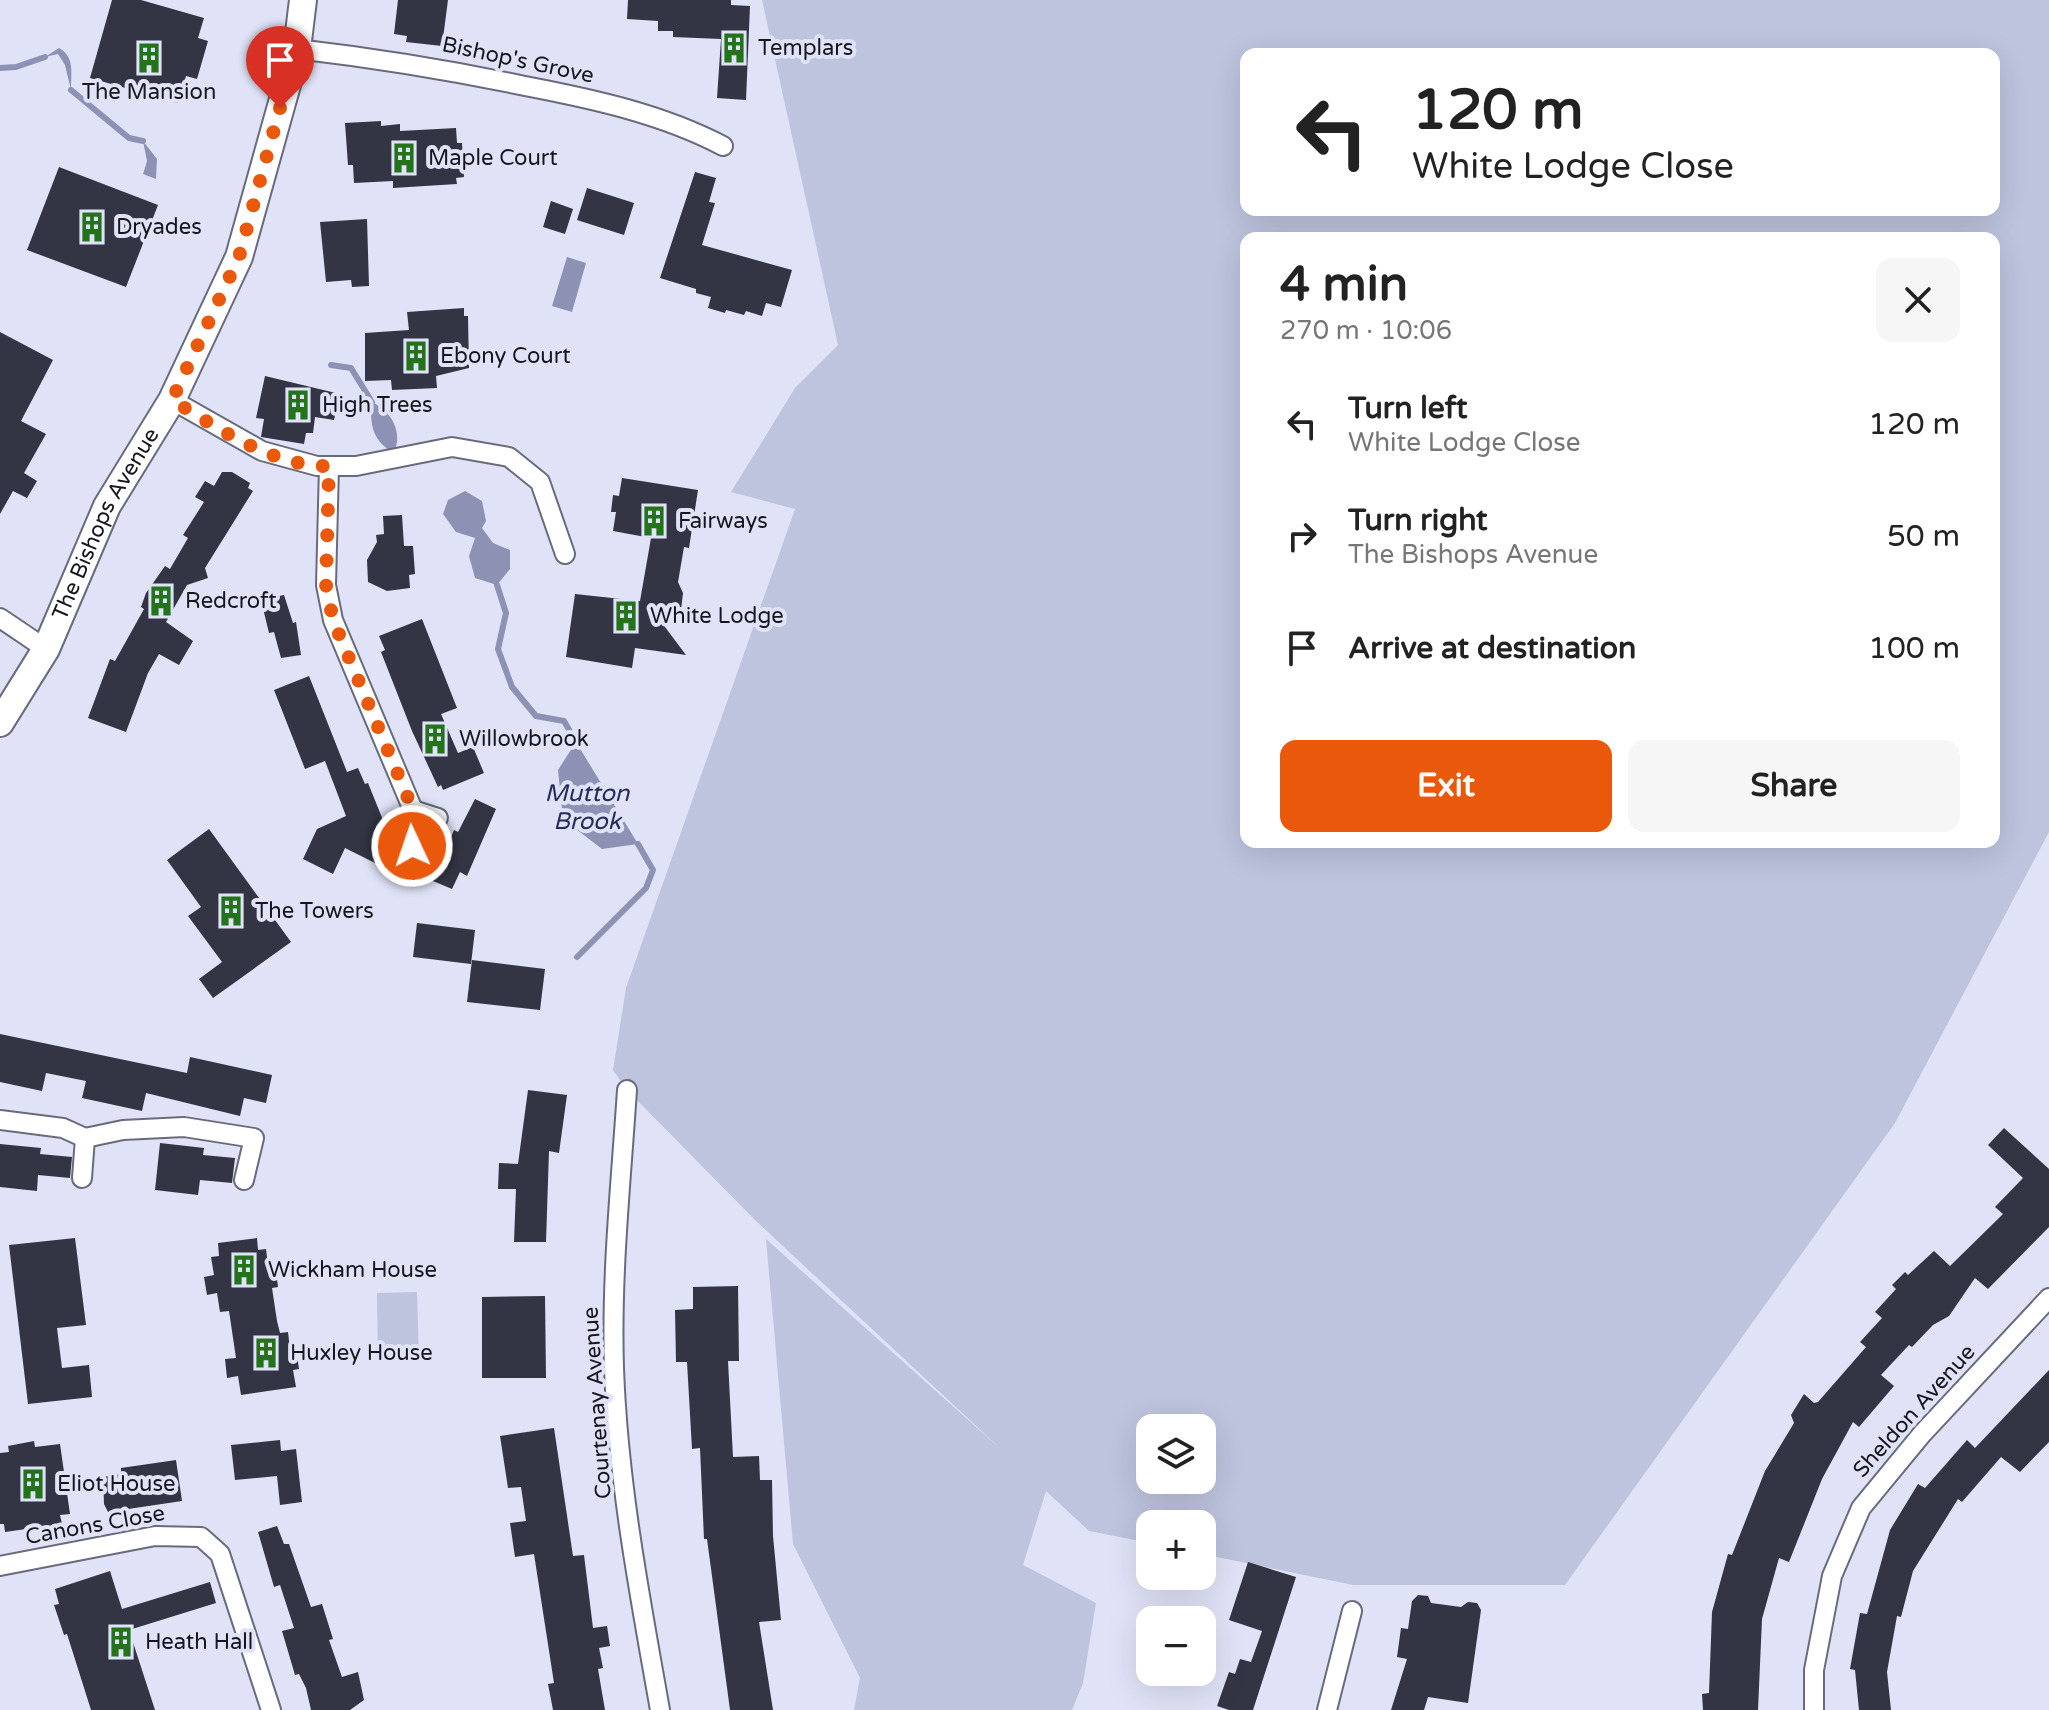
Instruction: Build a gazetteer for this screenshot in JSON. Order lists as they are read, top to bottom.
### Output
{
  "streets": {
    "street": [
      "Bishop's Grove",
      "The Bishops Avenue",
      "Courtenay Avenue",
      "Sheldon Avenue",
      "Canons Close"
    ]
  },
  "crossings": [
    ["Bishop's Grove", "The Bishops Avenue"]
  ],
  "water": ["Mutton Brook"],
  "places": {
    "building": [
      "Templars",
      "The Mansion",
      "Maple Court",
      "Dryades",
      "Ebony Court",
      "High Trees",
      "Fairways",
      "Redcroft",
      "White Lodge",
      "Willowbrook",
      "The Towers",
      "Wickham House",
      "Huxley House",
      "Eliot House",
      "Heath Hall"
    ]
  },
  "page": {
    "turn": ["120 m", "White Lodge Close"],
    "heading": ["4 min", "270 m · 10:06"],
    "list": [
      {
        "name": "Turn left",
        "note": "White Lodge Close",
        "value": "120 m"
      },
      {
        "name": "Turn right",
        "note": "The Bishops Avenue",
        "value": "50 m"
      },
      {
        "name": "Arrive at destination",
        "value": "100 m"
      }
    ],
    "buttons": ["Exit", "Share"],
    "map_buttons": ["+", "−"]
  }
}
